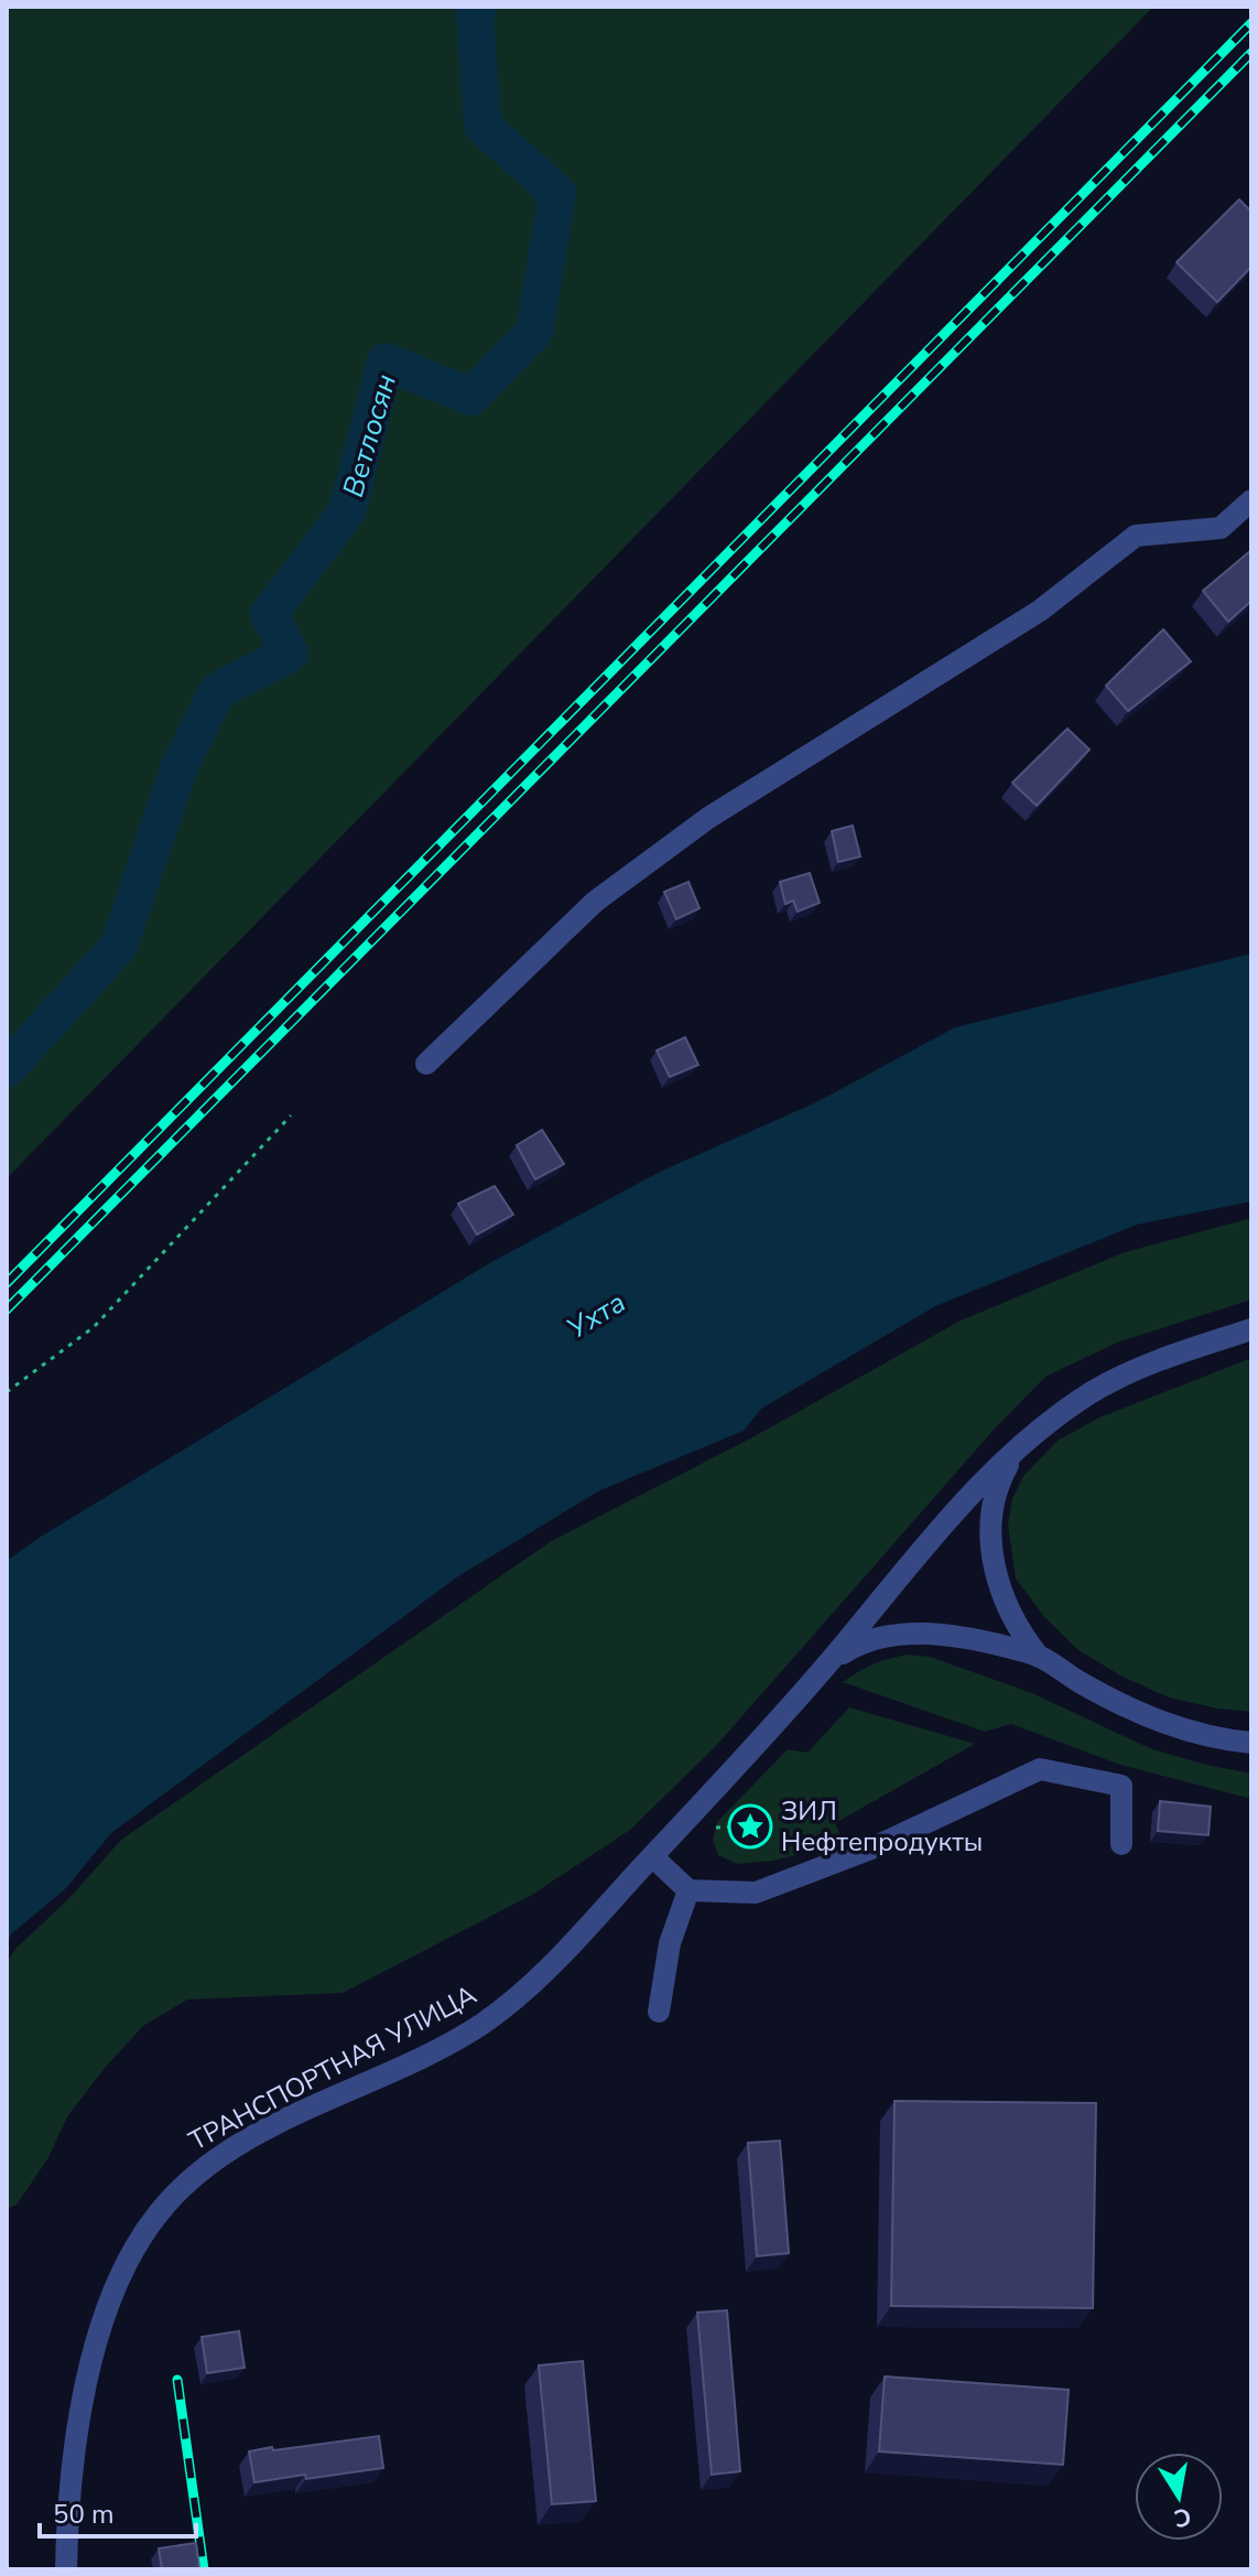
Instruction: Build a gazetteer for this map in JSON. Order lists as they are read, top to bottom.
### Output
{
  "streets": {
    "street": ["ТРАНСПОРТНАЯ УЛИЦА"]
  },
  "water": ["Ветлосян", "Ухта"],
  "places": {
    "place": ["ЗИЛ Нефтепродукты"]
  },
  "scale_bar": "50 m",
  "north": "bottom"
}
